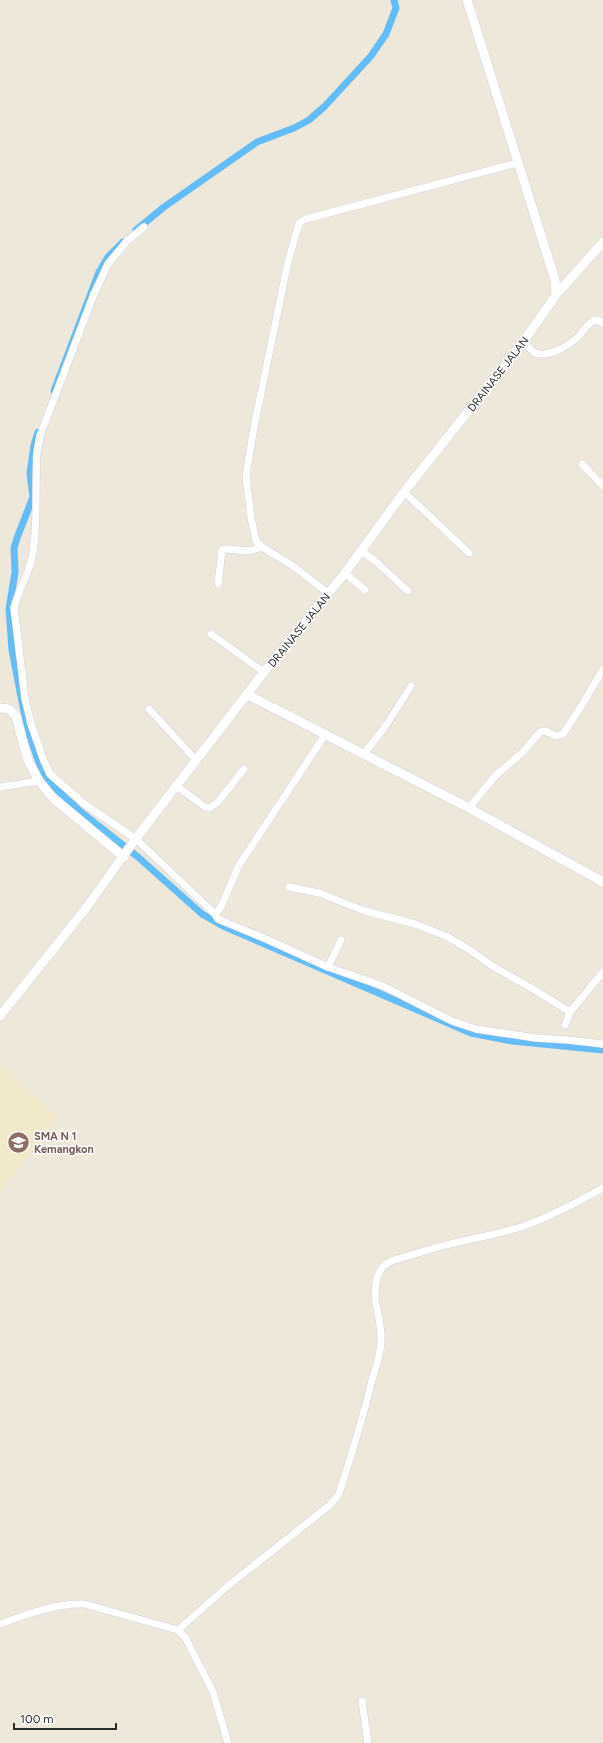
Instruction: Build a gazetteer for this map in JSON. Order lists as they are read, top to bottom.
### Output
{
  "streets": {
    "street": ["DRAINASE JALAN"]
  },
  "places": {
    "school or university": ["SMA N 1 Kemangkon"]
  },
  "scale_bar": "100 m"
}
